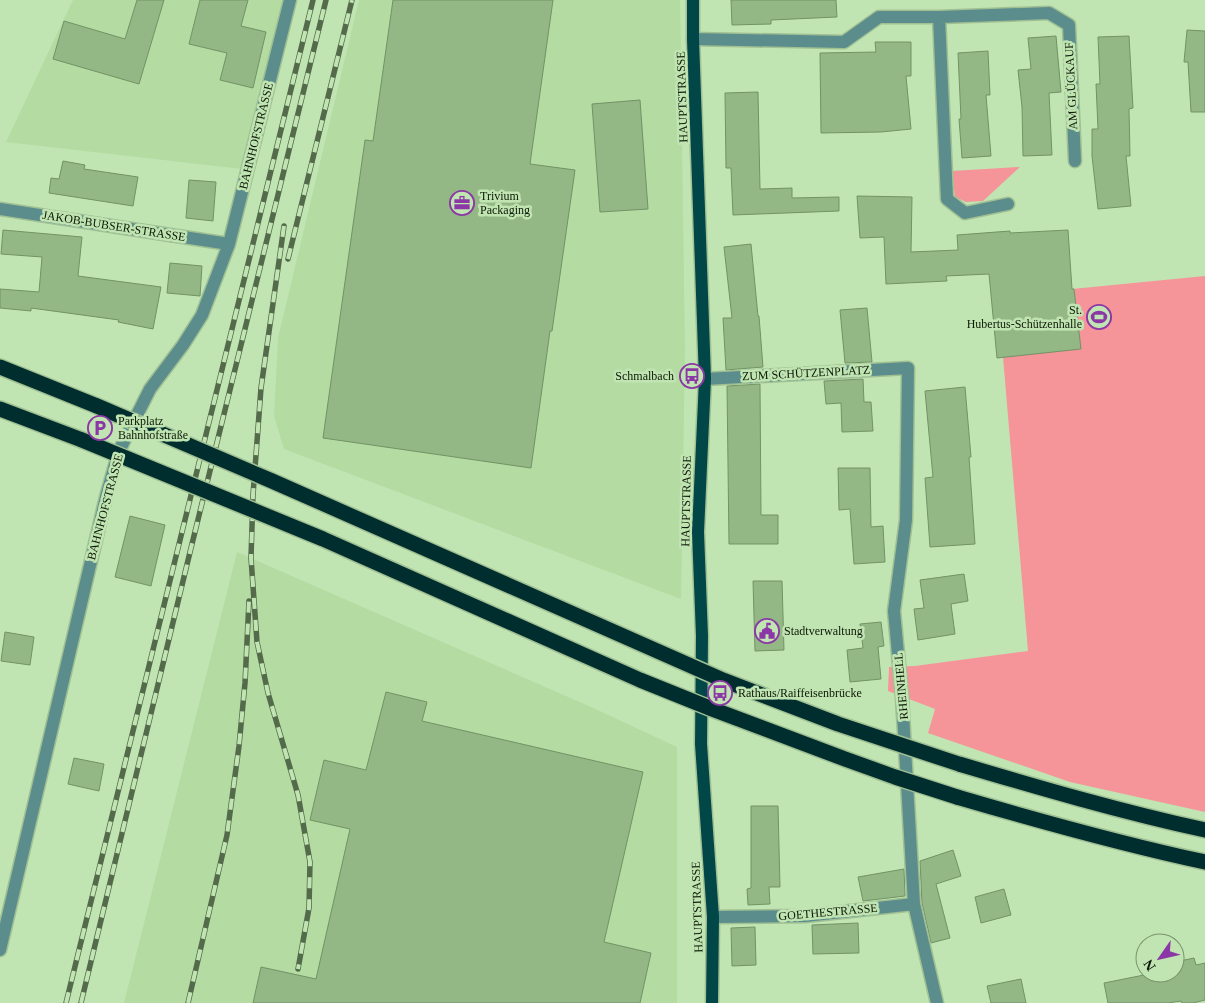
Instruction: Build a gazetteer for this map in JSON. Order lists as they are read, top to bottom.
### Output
{
  "streets": {
    "main road": ["HAUPTSTRASSE"],
    "street": [
      "AM GLÜCKAUF",
      "BAHNHOFSTRASSE",
      "JAKOB-BUBSER-STRASSE",
      "ZUM SCHÜTZENPLATZ",
      "RHEINHELL",
      "GOETHESTRASSE"
    ]
  },
  "crossings": [
    ["AM GLÜCKAUF", "HAUPTSTRASSE"],
    ["HAUPTSTRASSE", "ZUM SCHÜTZENPLATZ"],
    ["HAUPTSTRASSE", "GOETHESTRASSE"],
    ["BAHNHOFSTRASSE", "JAKOB-BUBSER-STRASSE"],
    ["ZUM SCHÜTZENPLATZ", "RHEINHELL"],
    ["RHEINHELL", "GOETHESTRASSE"]
  ],
  "places": {
    "office": ["Trivium Packaging"],
    "sports": ["St. Hubertus-Schützenhalle"],
    "bus stop": ["Schmalbach", "Rathaus/Raiffeisenbrücke"],
    "parking": ["Parkplatz Bahnhofstraße"],
    "public building": ["Stadtverwaltung"]
  },
  "north": "bottom left"
}
